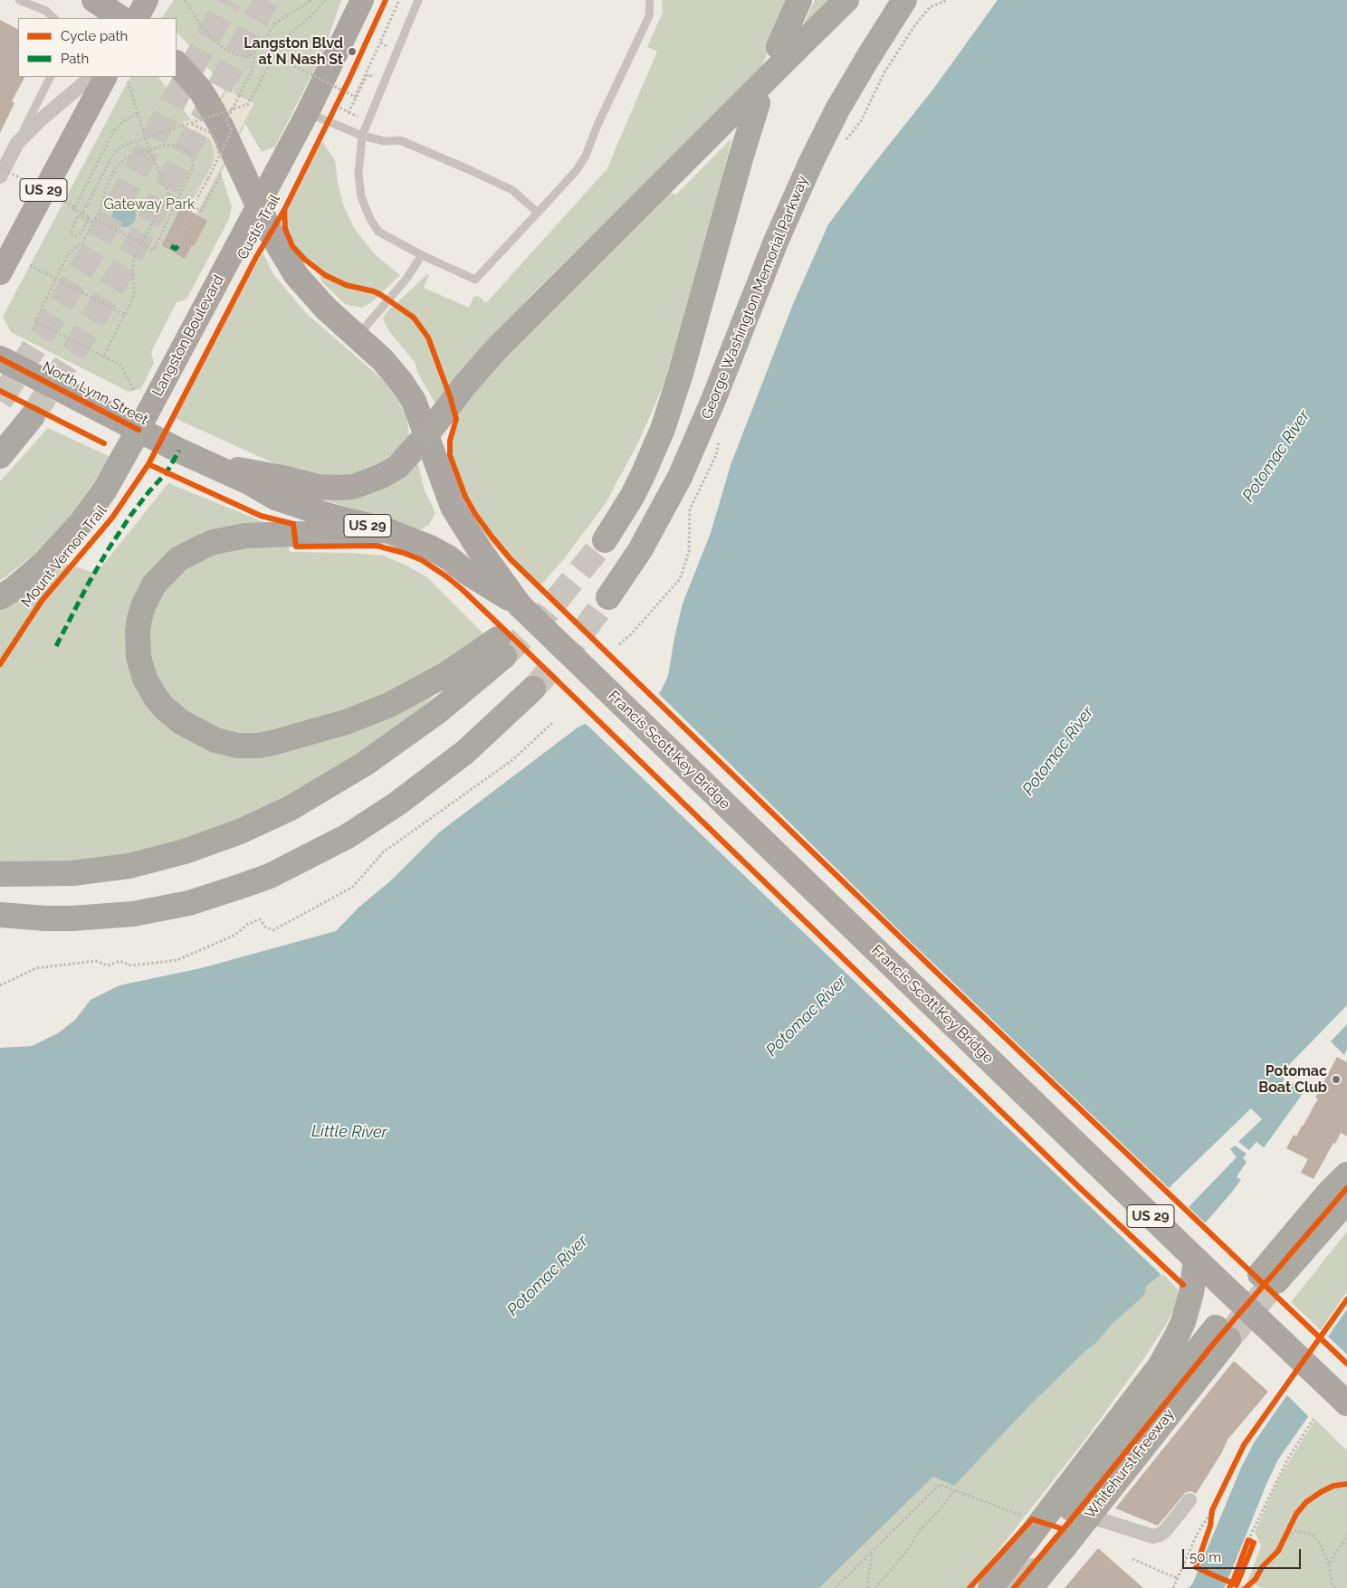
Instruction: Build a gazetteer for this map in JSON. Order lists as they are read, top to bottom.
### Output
{
  "streets": {
    "highway": [
      "US 29",
      "George Washington Memorial Parkway",
      "North Lynn Street",
      "Francis Scott Key Bridge",
      "Whitehurst Freeway"
    ],
    "main road": ["Langston Boulevard"],
    "cycle path": ["Custis Trail"]
  },
  "crossings": [
    ["US 29", "Langston Boulevard"],
    ["US 29", "North Lynn Street"],
    ["US 29", "Francis Scott Key Bridge"],
    ["Langston Boulevard", "North Lynn Street"],
    ["North Lynn Street", "Francis Scott Key Bridge"]
  ],
  "water": ["Potomac River", "Little River"],
  "parks": ["Gateway Park"],
  "places": ["Langston Blvd at N Nash St", "Potomac Boat Club"],
  "legend": ["Cycle path", "Path"],
  "scale_bar": "50 m"
}
